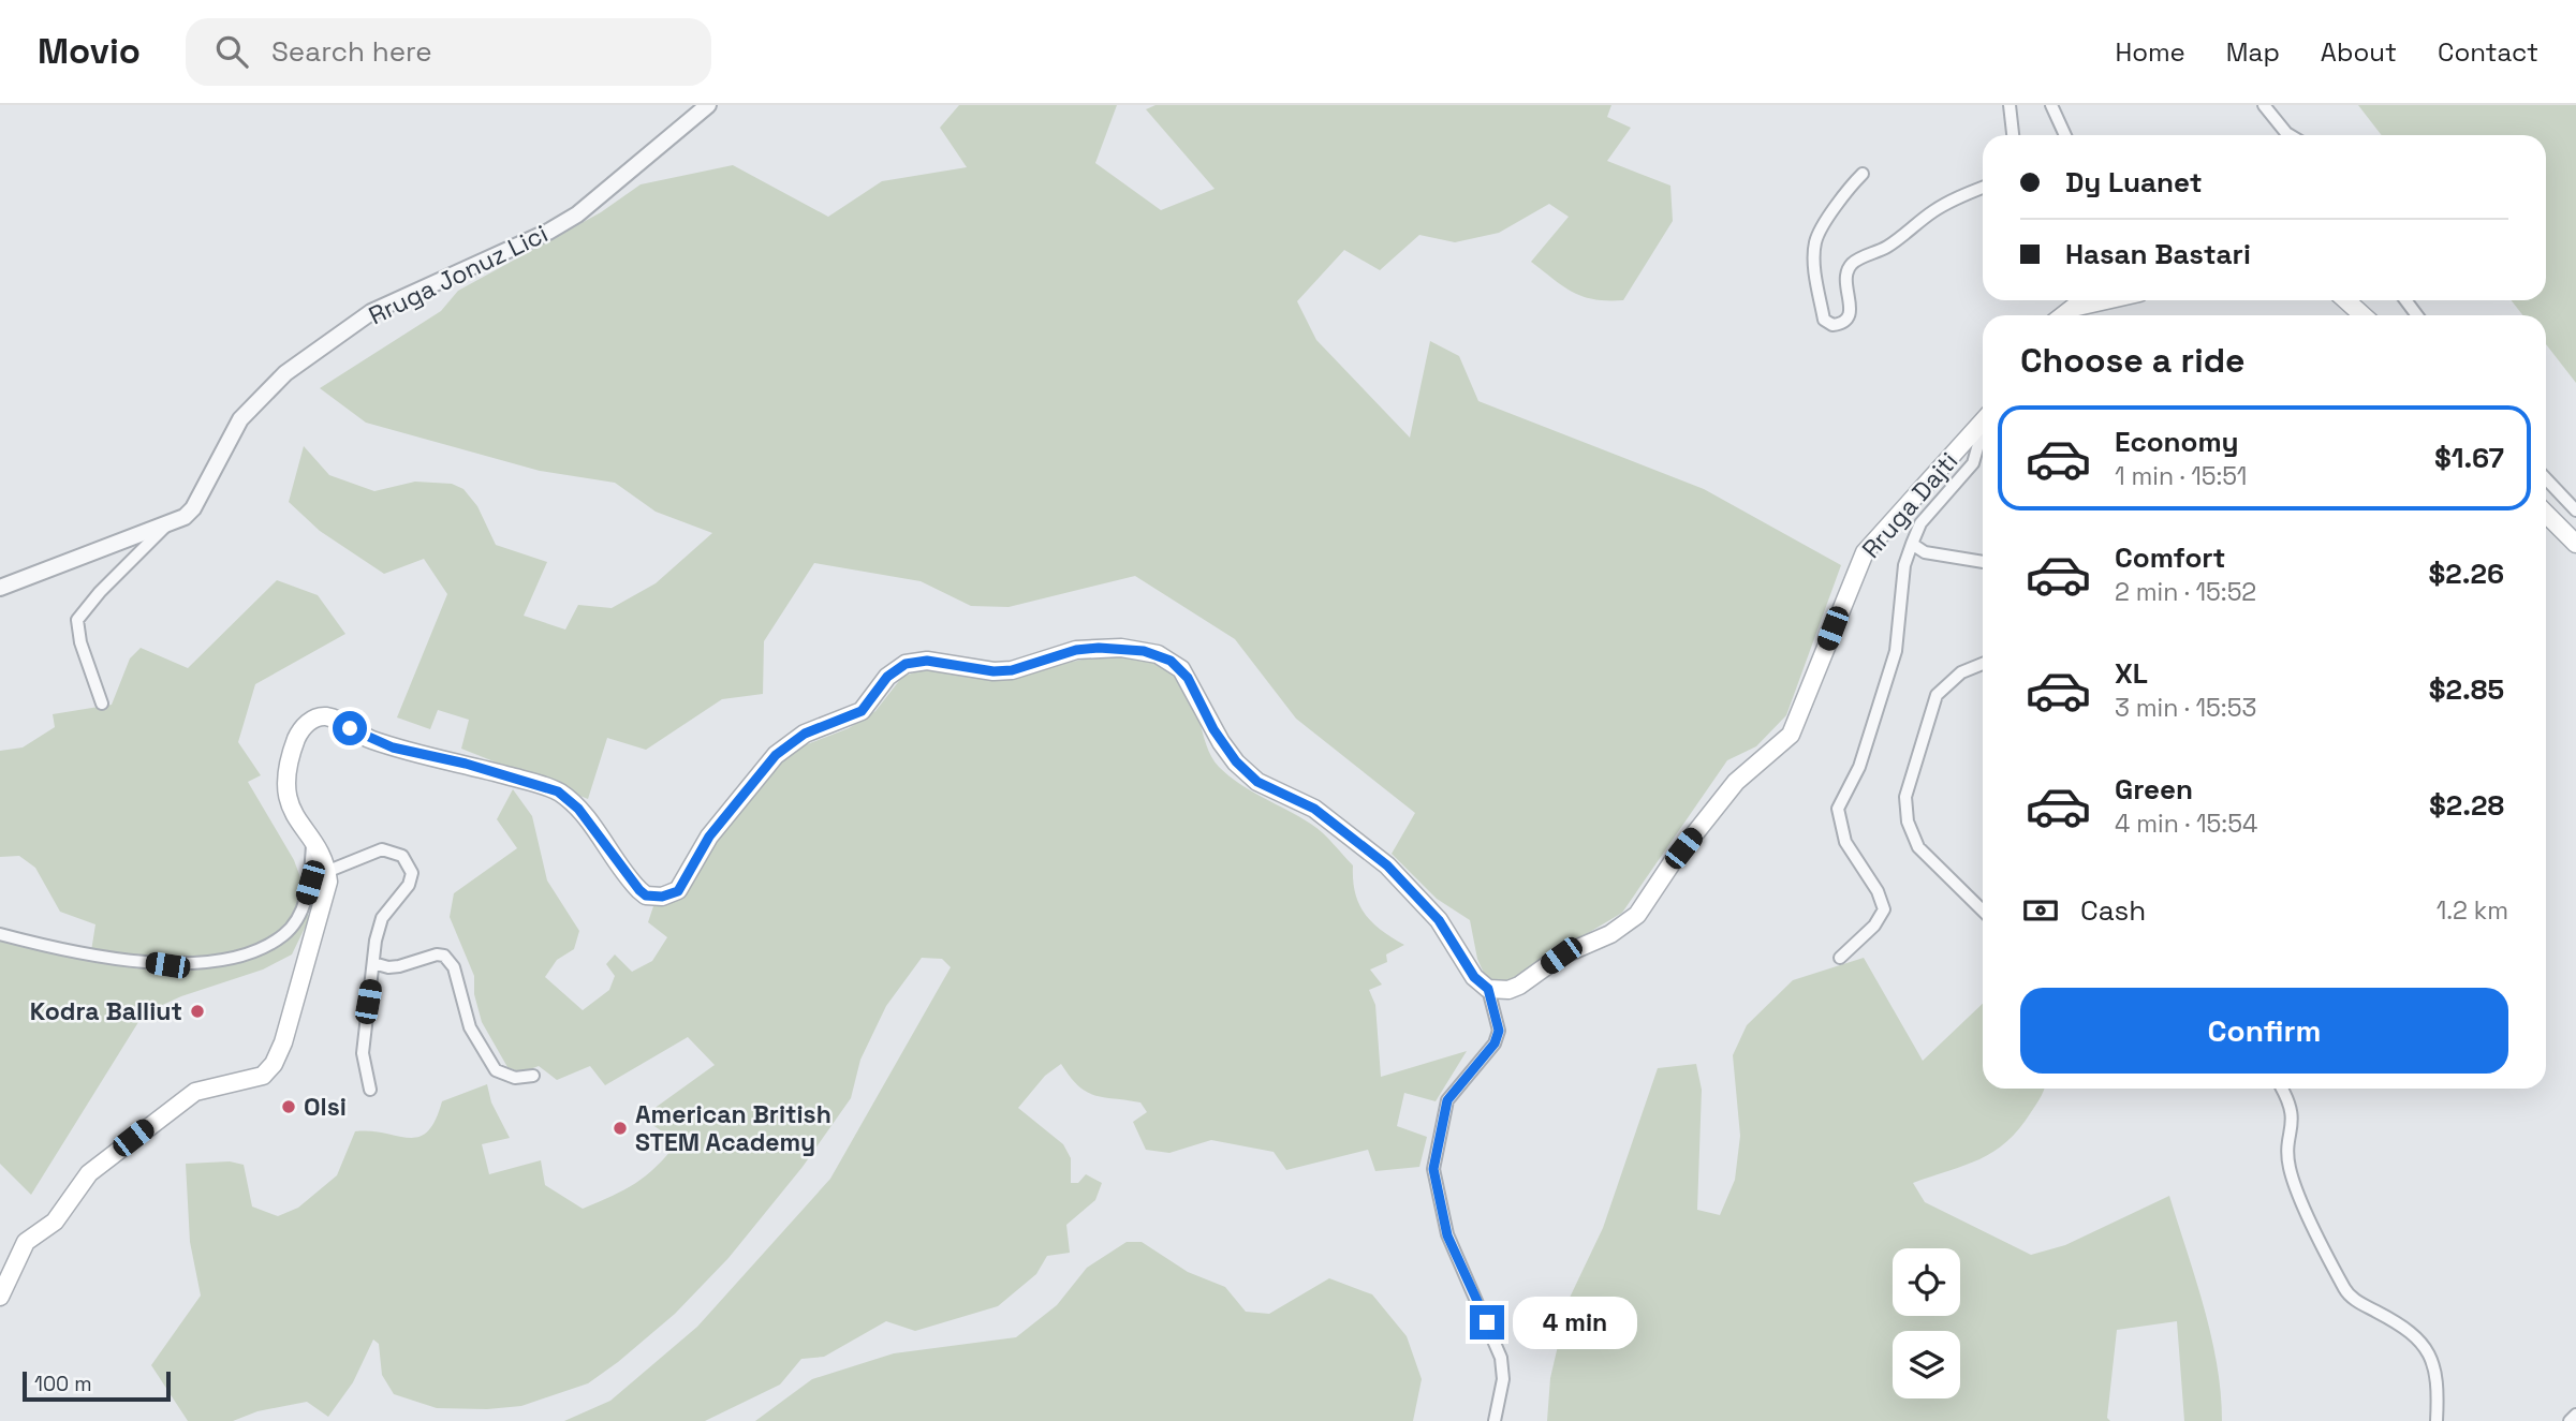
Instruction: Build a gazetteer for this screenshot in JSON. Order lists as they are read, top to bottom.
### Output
{
  "streets": {
    "main road": ["Rruga Dajti"],
    "street": ["Rruga Jonuz Lici"]
  },
  "places": ["Kodra Balliut", "Olsi", "American British STEM Academy"],
  "scale_bar": "100 m",
  "page": {
    "header": "Movio",
    "search": "Search here",
    "nav": [
      "Home",
      "Map",
      "About",
      "Contact"
    ],
    "banner": ["Dy Luanet", "Hasan Bastari"],
    "heading": "Choose a ride",
    "list": [
      {
        "name": "Economy",
        "note": "1 min · 15:51",
        "value": "$1.67"
      },
      {
        "name": "Comfort",
        "note": "2 min · 15:52",
        "value": "$2.26"
      },
      {
        "name": "XL",
        "note": "3 min · 15:53",
        "value": "$2.85"
      },
      {
        "name": "Green",
        "note": "4 min · 15:54",
        "value": "$2.28"
      }
    ],
    "pay": ["Cash", "1.2 km"],
    "buttons": "Confirm",
    "bubble": "4 min",
    "scale": "100 m"
  }
}
